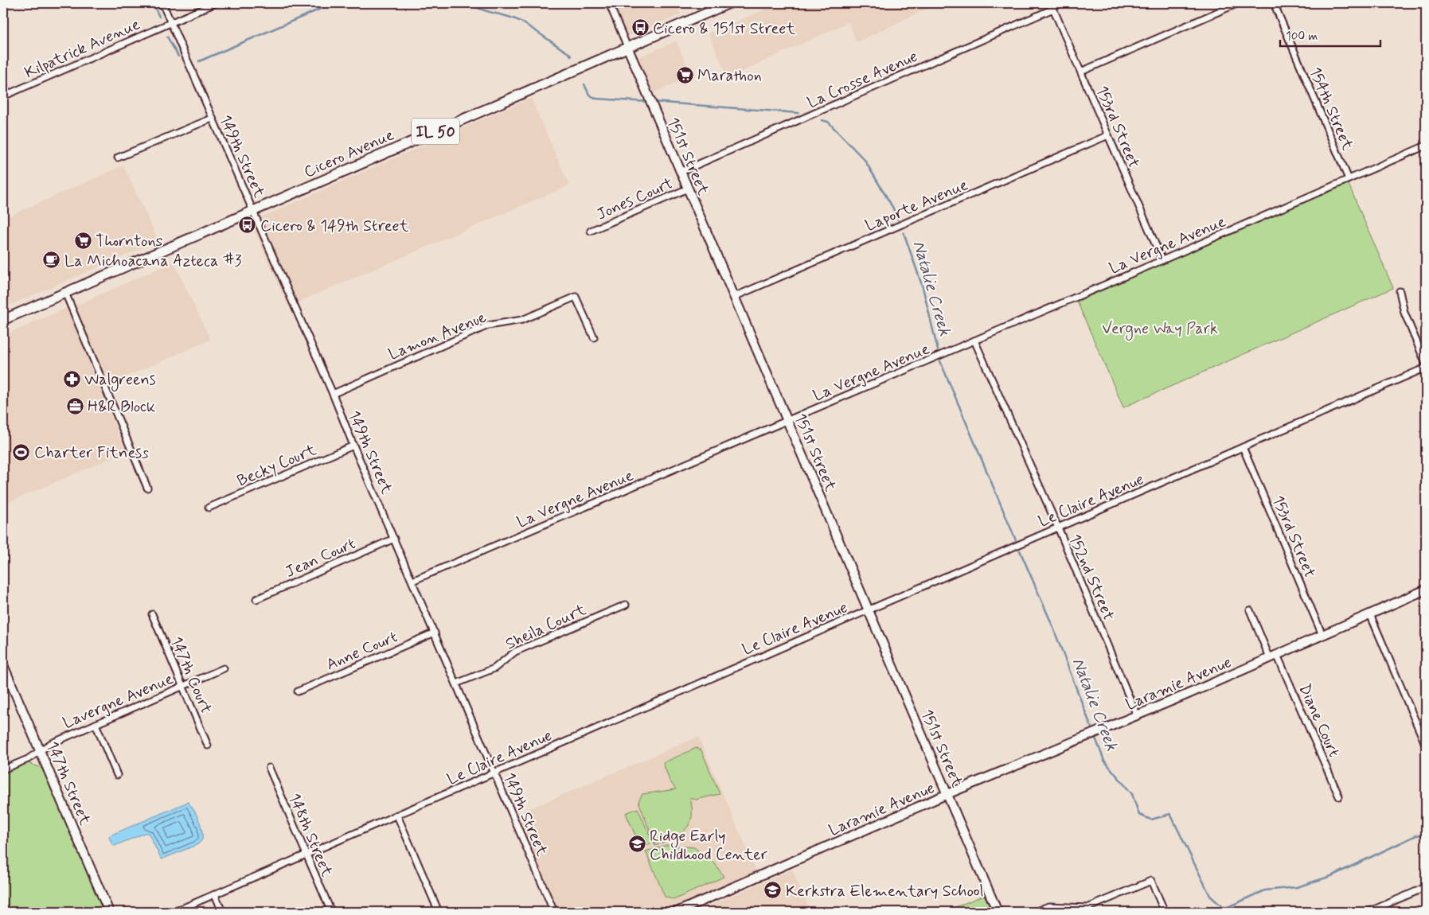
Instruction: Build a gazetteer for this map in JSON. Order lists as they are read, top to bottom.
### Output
{
  "streets": {
    "main road": ["IL 50", "Cicero Avenue"],
    "street": [
      "Kilpatrick Avenue",
      "La Crosse Avenue",
      "154th Street",
      "153rd Street",
      "149th Street",
      "151st Street",
      "Jones Court",
      "Laporte Avenue",
      "La Vergne Avenue",
      "Lamon Avenue",
      "Becky Court",
      "Le Claire Avenue",
      "Jean Court",
      "152nd Street",
      "Sheila Court",
      "Anne Court",
      "147th Court",
      "Laramie Avenue",
      "Lavergne Avenue",
      "Diane Court",
      "147th Street",
      "148th Street"
    ]
  },
  "crossings": [
    ["Kilpatrick Avenue", "149th Street"],
    ["La Crosse Avenue", "153rd Street"],
    ["La Crosse Avenue", "151st Street"],
    ["154th Street", "La Vergne Avenue"],
    ["153rd Street", "Laporte Avenue"],
    ["153rd Street", "La Vergne Avenue"],
    ["153rd Street", "Le Claire Avenue"],
    ["153rd Street", "Laramie Avenue"],
    ["Cicero Avenue", "149th Street"],
    ["Cicero Avenue", "151st Street"],
    ["149th Street", "La Vergne Avenue"],
    ["149th Street", "Lamon Avenue"],
    ["149th Street", "Becky Court"],
    ["149th Street", "Le Claire Avenue"],
    ["149th Street", "Jean Court"],
    ["149th Street", "Sheila Court"],
    ["149th Street", "Anne Court"],
    ["151st Street", "Jones Court"],
    ["151st Street", "Laporte Avenue"],
    ["151st Street", "La Vergne Avenue"],
    ["151st Street", "Le Claire Avenue"],
    ["151st Street", "Laramie Avenue"],
    ["La Vergne Avenue", "152nd Street"],
    ["Le Claire Avenue", "152nd Street"],
    ["Le Claire Avenue", "148th Street"],
    ["152nd Street", "Laramie Avenue"],
    ["147th Court", "Lavergne Avenue"],
    ["Laramie Avenue", "Diane Court"],
    ["Lavergne Avenue", "147th Street"]
  ],
  "water": ["Natalie Creek"],
  "parks": ["Vergne Way Park"],
  "places": {
    "bus stop": ["Cicero & 151st Street", "Cicero & 149th Street"],
    "supermarket": ["Marathon", "Thorntons"],
    "cafe": ["La Michoacana Azteca #3"],
    "pharmacy": ["Walgreens"],
    "office": ["H&R Block"],
    "sports": ["Charter Fitness"],
    "school or university": ["Ridge Early Childhood Center", "Kerkstra Elementary School"]
  },
  "scale_bar": "100 m"
}
